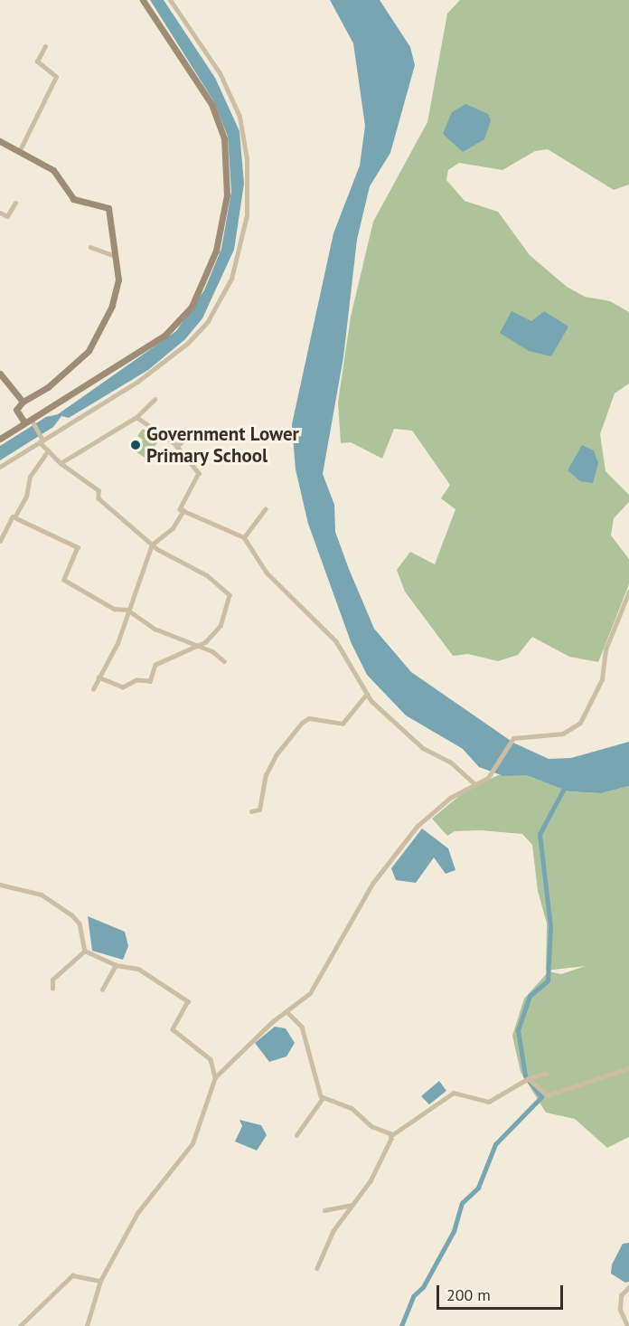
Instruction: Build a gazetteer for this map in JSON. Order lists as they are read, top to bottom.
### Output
{
  "places": ["Government Lower Primary School"],
  "scale_bar": "200 m"
}
